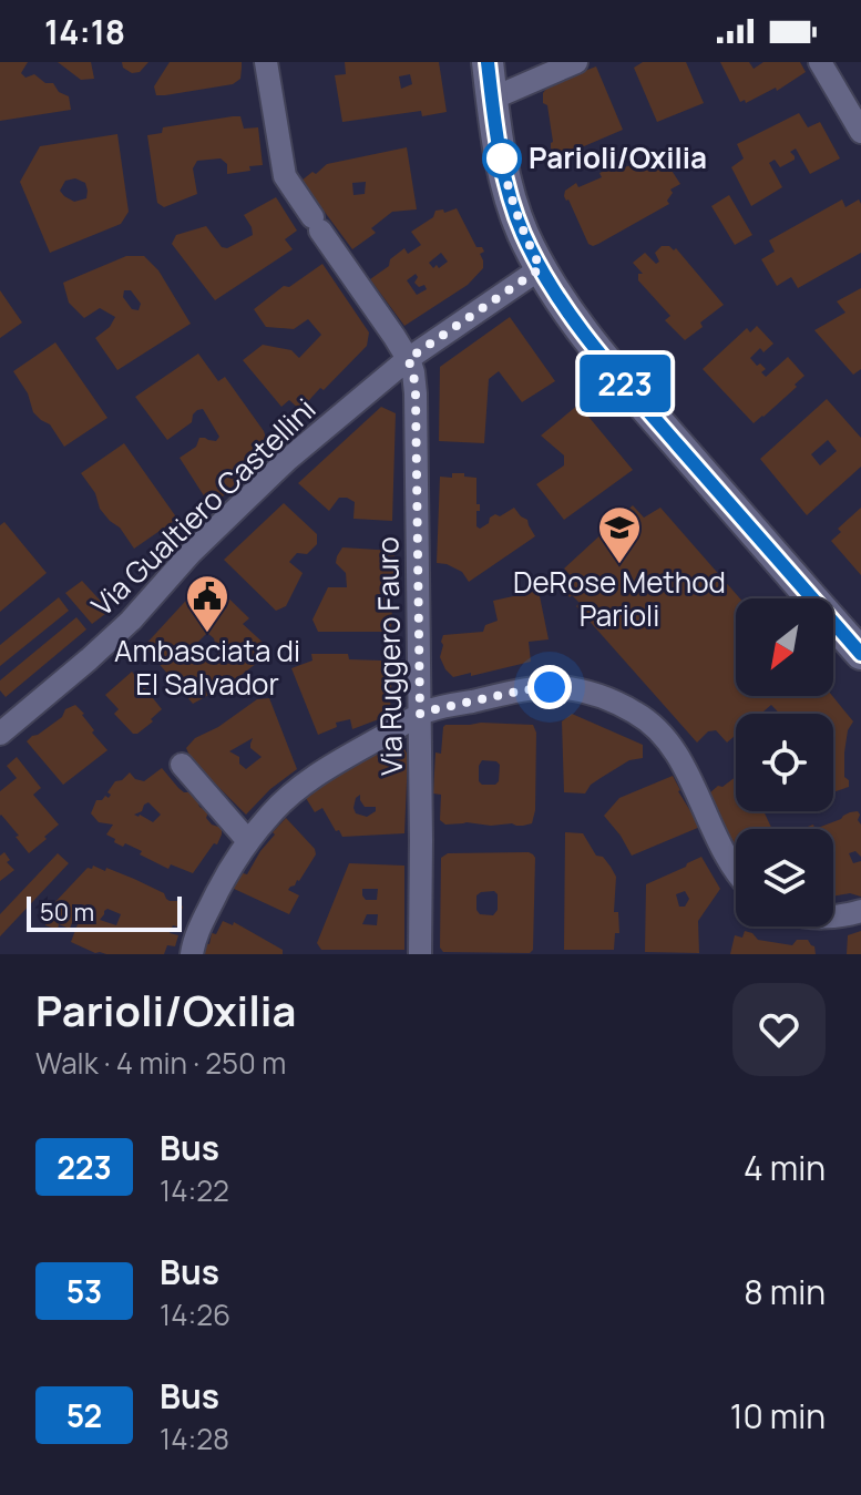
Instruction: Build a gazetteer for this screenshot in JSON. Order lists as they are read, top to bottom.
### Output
{
  "streets": {
    "street": ["Via Gualtiero Castellini", "Via Ruggero Fauro"]
  },
  "crossings": [
    ["Via Gualtiero Castellini", "Via Ruggero Fauro"]
  ],
  "places": {
    "other": ["Parioli/Oxilia"],
    "school or university": ["DeRose Method Parioli"],
    "public building": ["Ambasciata di El Salvador"]
  },
  "lines": ["bus line 223"],
  "scale_bar": "50 m",
  "north": "bottom left",
  "page": {
    "status": "14:18",
    "on_map": "223",
    "scale": "50 m",
    "heading": ["Parioli/Oxilia", "Walk · 4 min · 250 m"],
    "list": [
      {
        "mark": "223",
        "name": "Bus",
        "note": "14:22",
        "value": "4 min"
      },
      {
        "mark": "53",
        "name": "Bus",
        "note": "14:26",
        "value": "8 min"
      },
      {
        "mark": "52",
        "name": "Bus",
        "note": "14:28",
        "value": "10 min"
      }
    ]
  }
}
